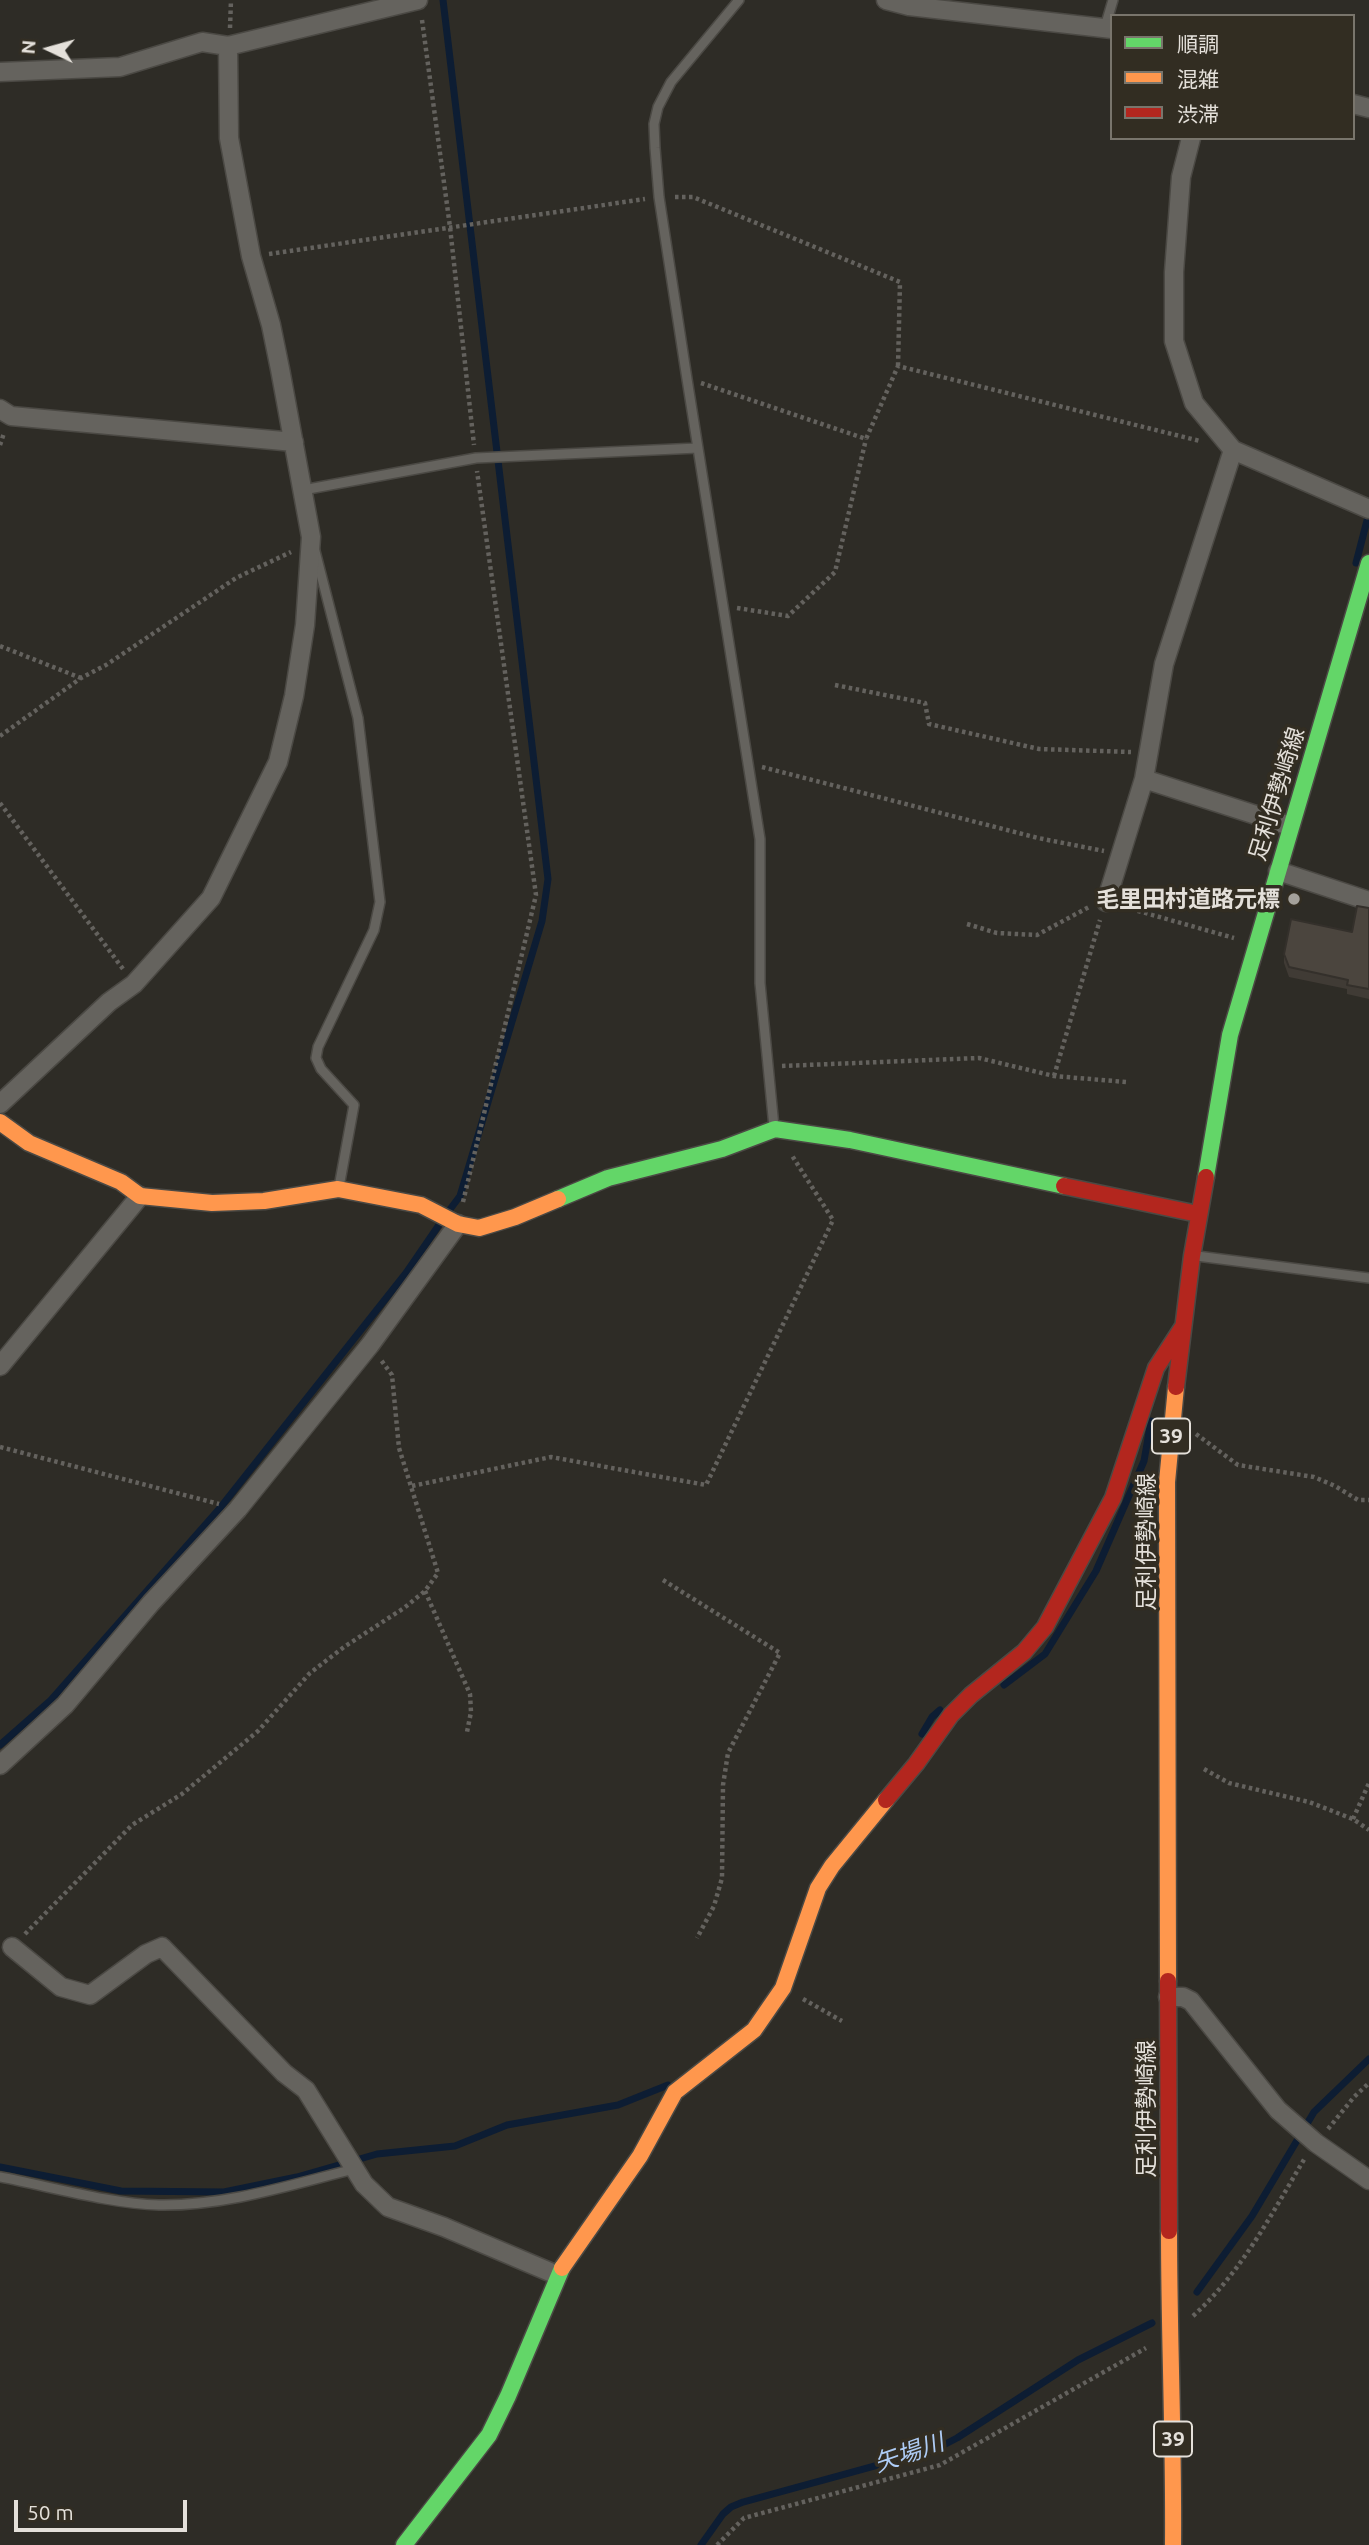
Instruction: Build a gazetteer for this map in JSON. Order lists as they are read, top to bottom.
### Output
{
  "streets": {
    "street": ["足利伊勢崎線", "39"]
  },
  "water": ["矢場川"],
  "places": ["毛里田村道路元標"],
  "legend": ["順調", "混雑", "渋滞"],
  "scale_bar": "50 m",
  "north": "left"
}
